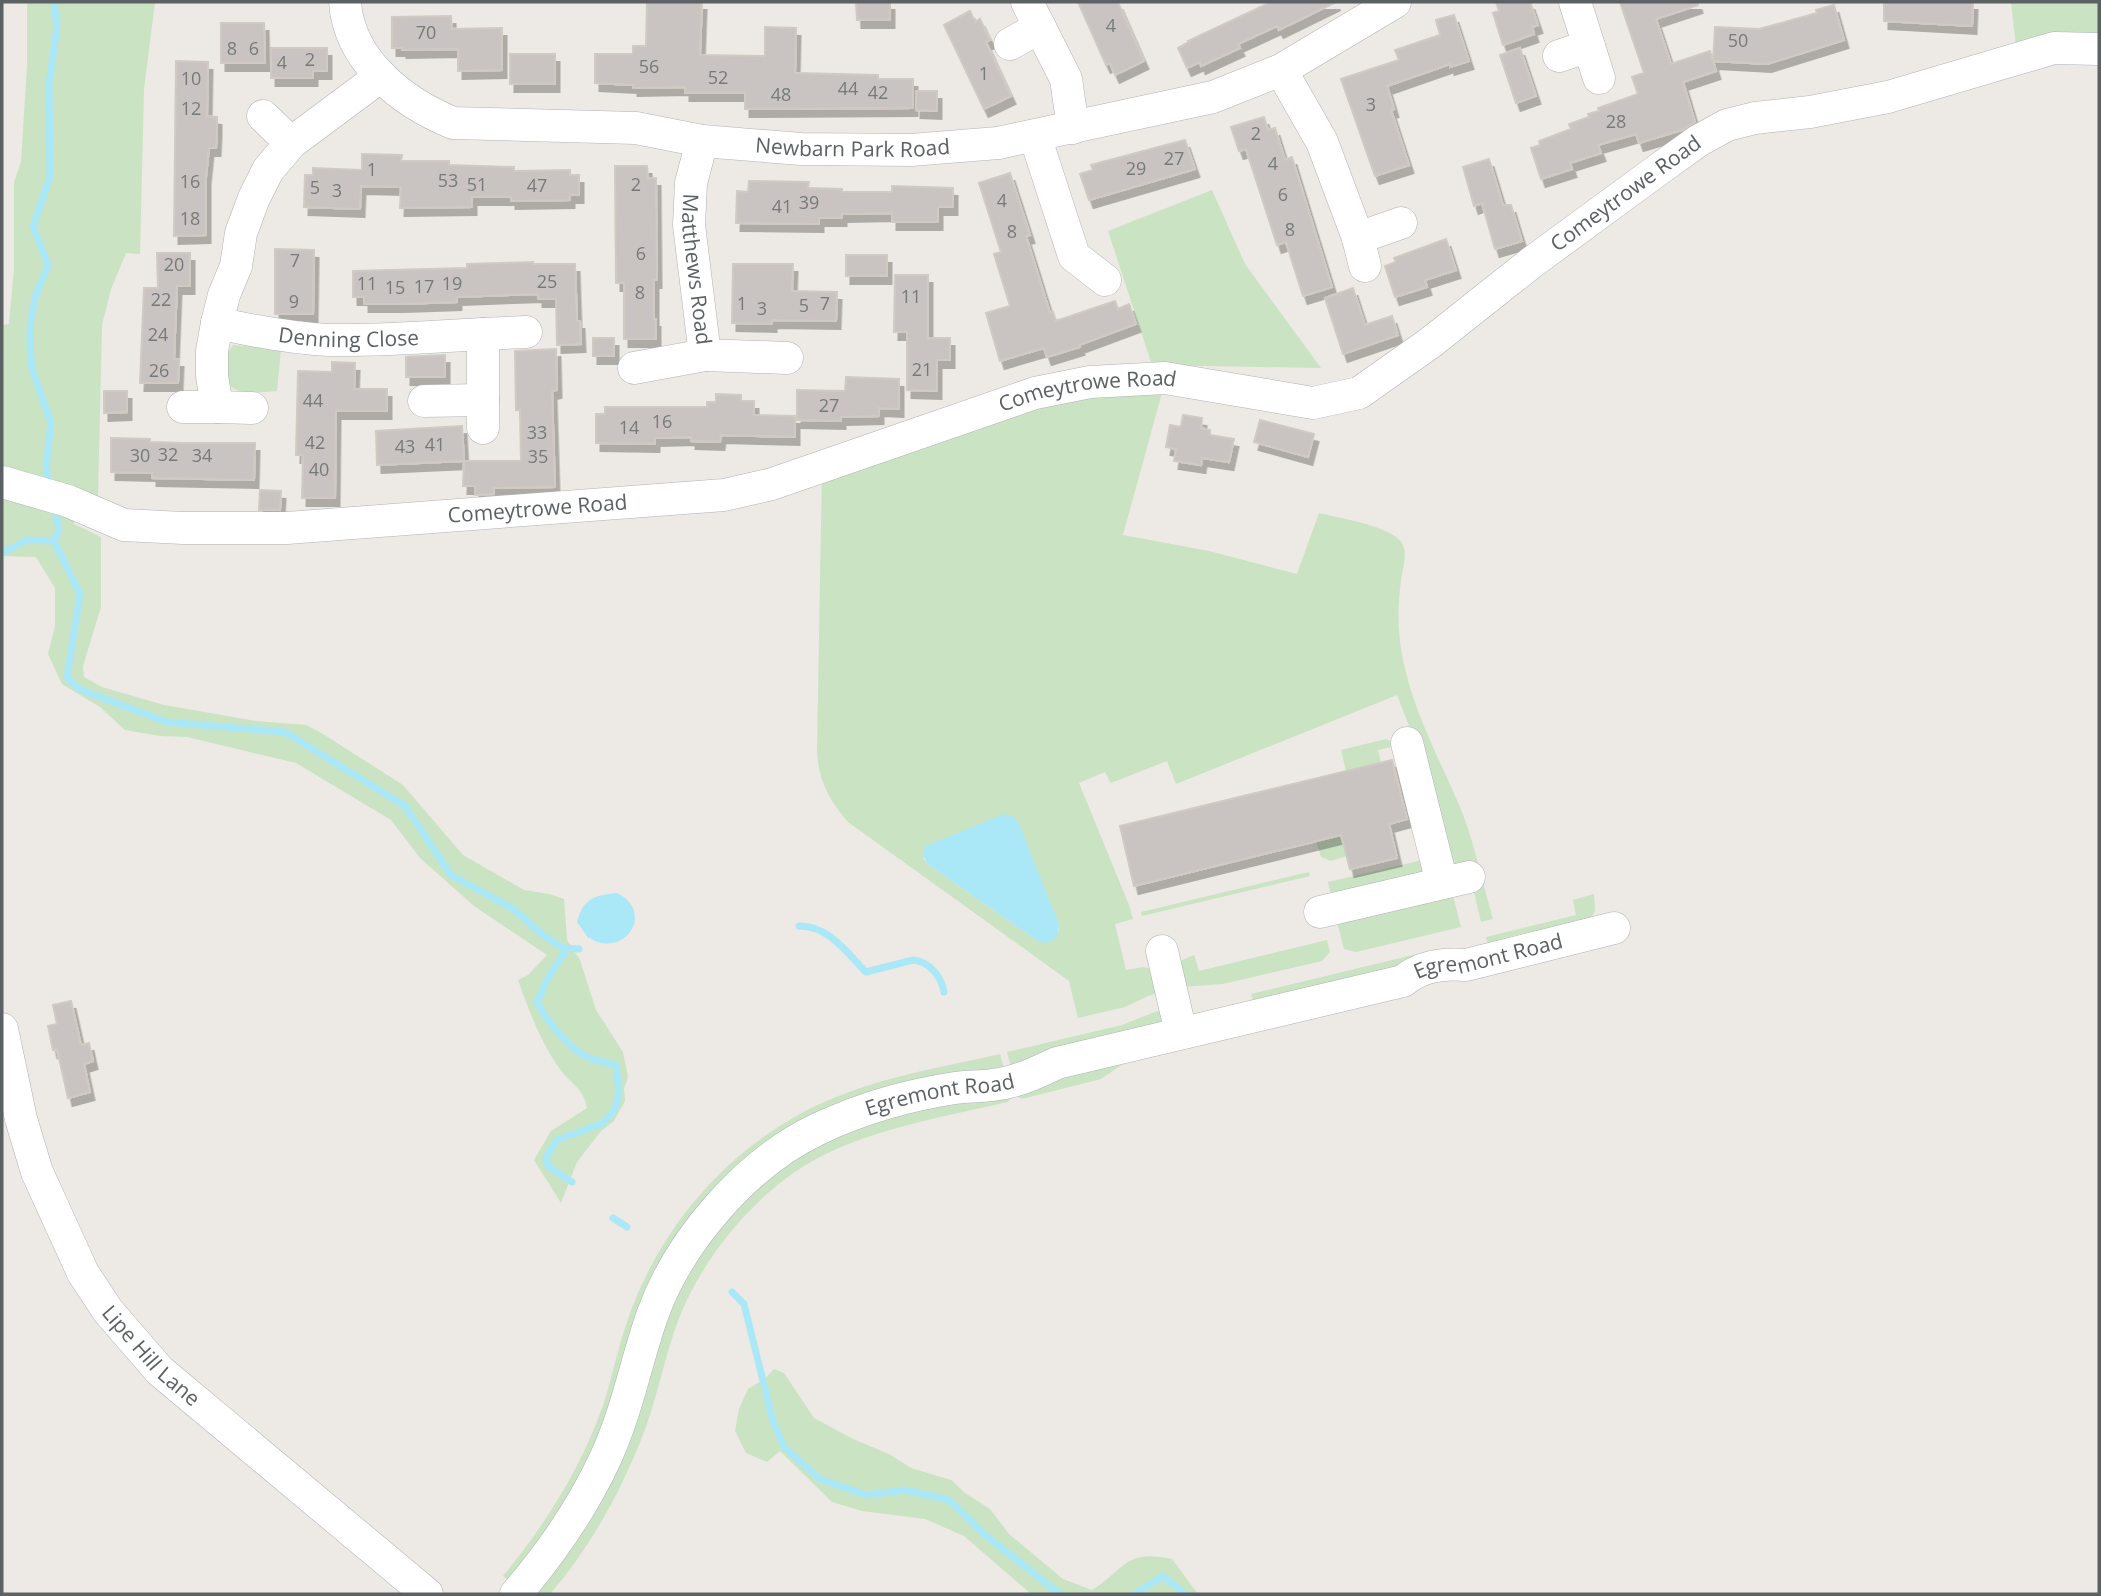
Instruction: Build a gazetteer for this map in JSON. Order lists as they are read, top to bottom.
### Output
{
  "streets": {
    "street": [
      "Newbarn Park Road",
      "Comeytrowe Road",
      "Matthews Road",
      "Denning Close",
      "Egremont Road",
      "Lipe Hill Lane"
    ]
  },
  "crossings": [
    ["Newbarn Park Road", "Matthews Road"]
  ],
  "house_numbers": [
    "4",
    "70",
    "50",
    "8",
    "6",
    "2",
    "4",
    "56",
    "1",
    "52",
    "10",
    "44",
    "42",
    "48",
    "3",
    "12",
    "28",
    "2",
    "27",
    "4",
    "29",
    "1",
    "53",
    "16",
    "51",
    "2",
    "47",
    "5",
    "3",
    "6",
    "4",
    "39",
    "41",
    "18",
    "8",
    "8",
    "6",
    "7",
    "20",
    "25",
    "11",
    "19",
    "17",
    "15",
    "8",
    "11",
    "22",
    "9",
    "1",
    "7",
    "5",
    "3",
    "24",
    "21",
    "26",
    "44",
    "27",
    "16",
    "14",
    "33",
    "42",
    "41",
    "43",
    "32",
    "30",
    "34",
    "35",
    "40"
  ]
}
